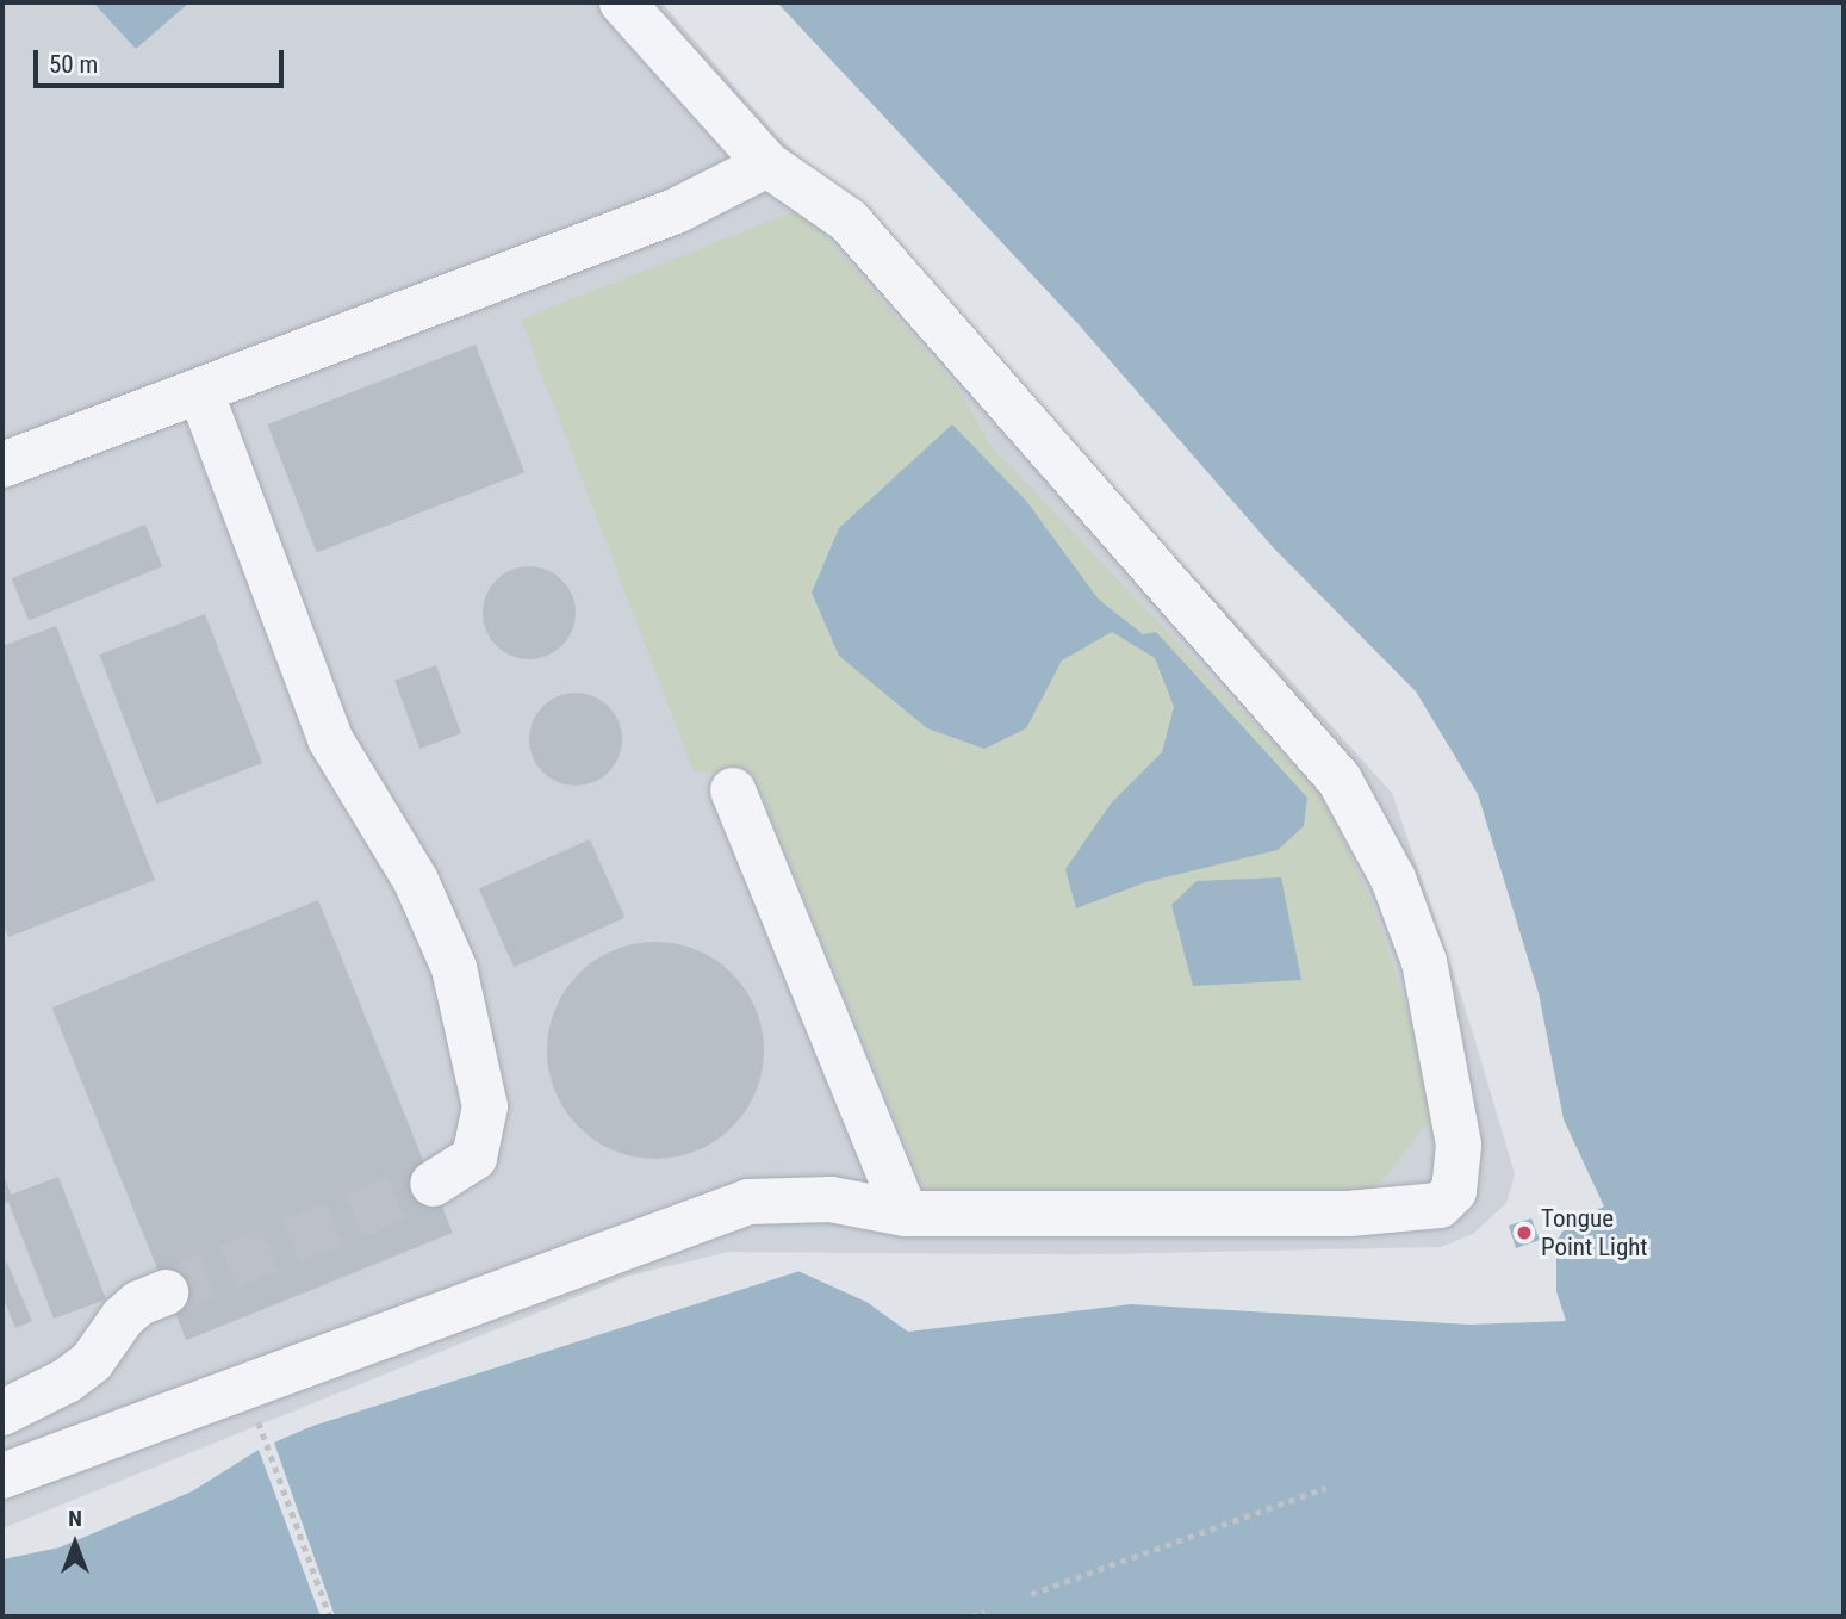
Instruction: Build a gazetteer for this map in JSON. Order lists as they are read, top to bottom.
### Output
{
  "places": ["Tongue Point Light"],
  "scale_bar": "50 m",
  "north": "top"
}
